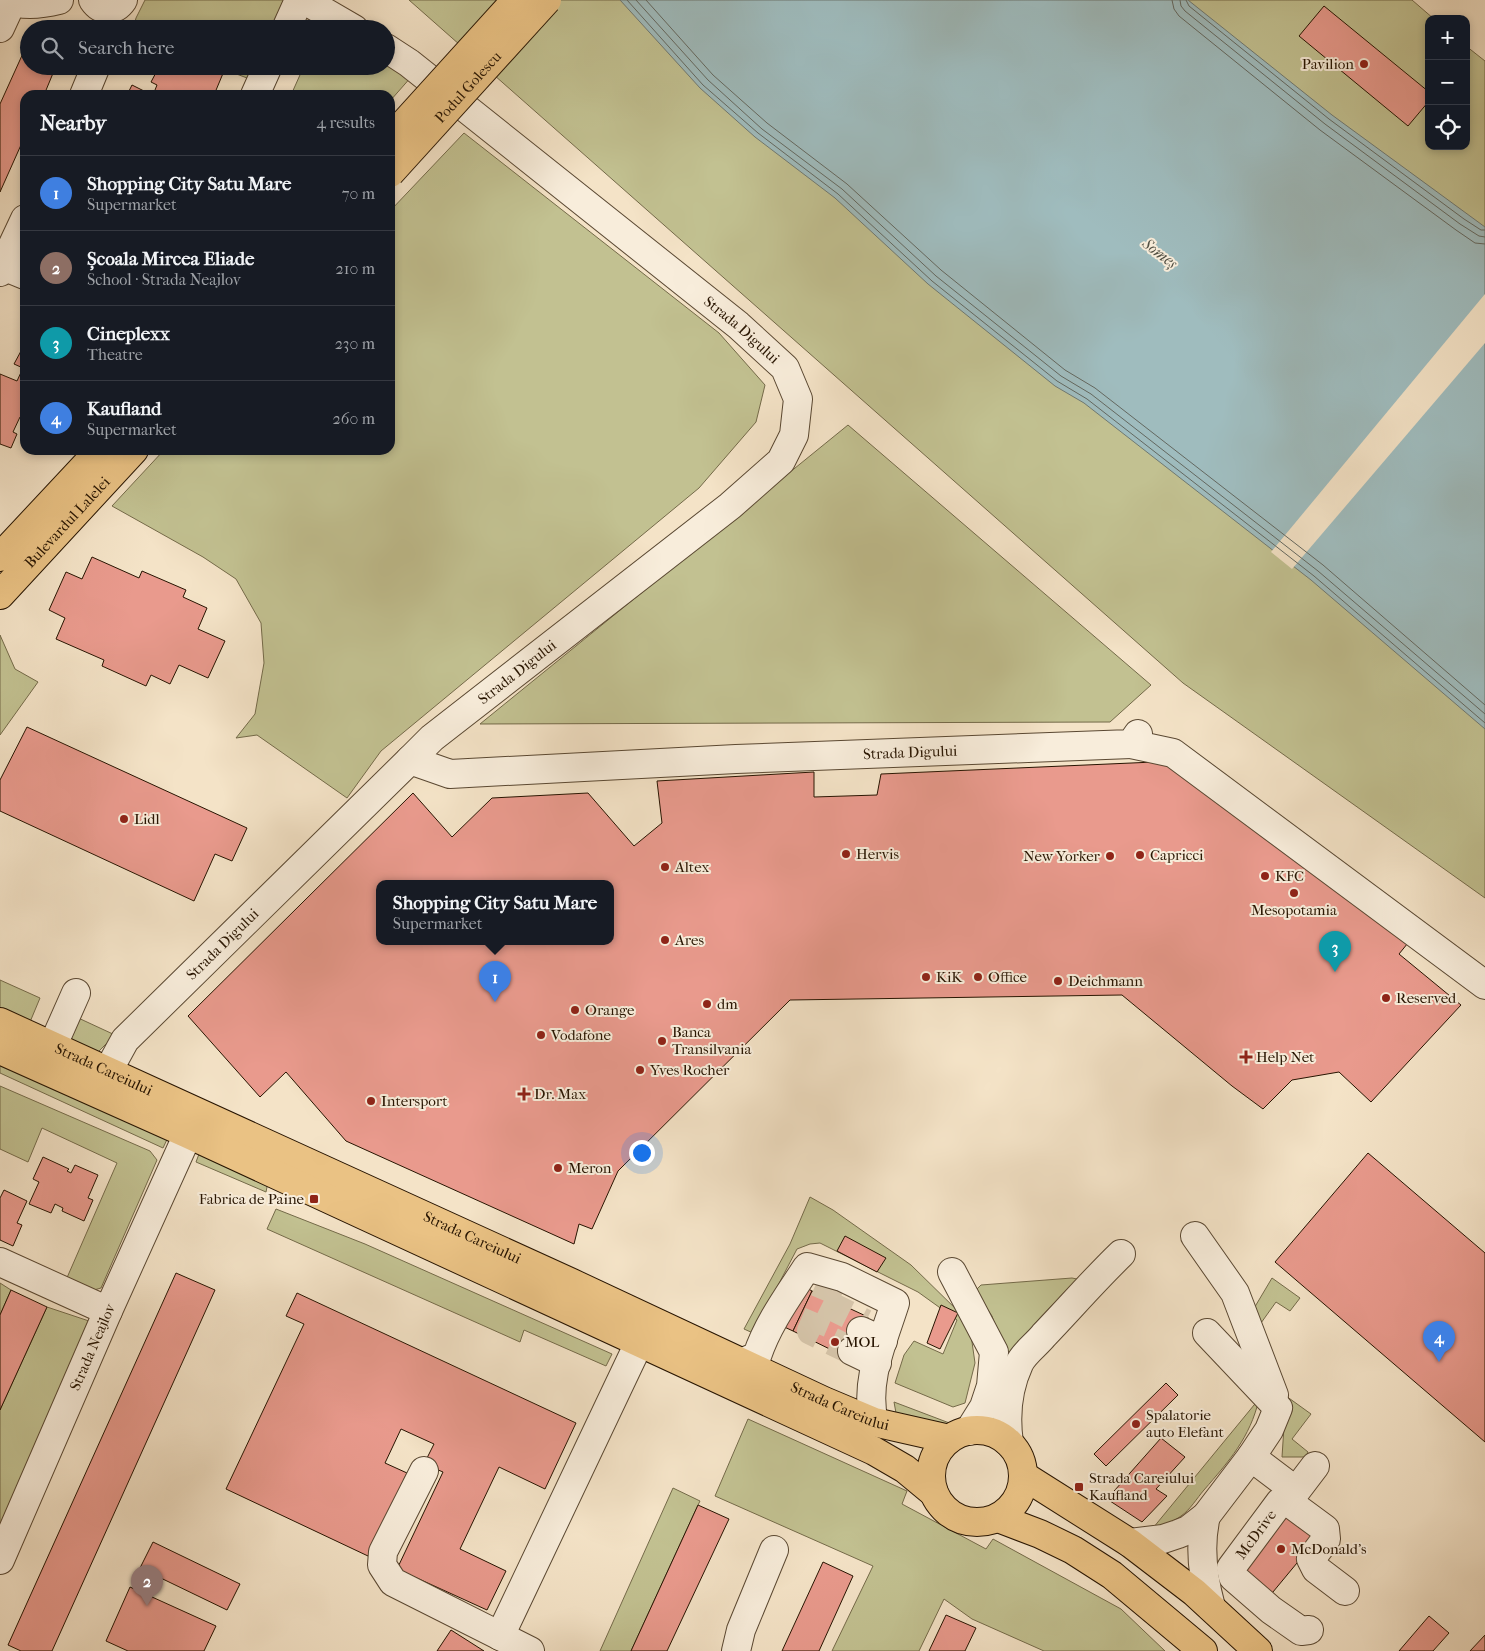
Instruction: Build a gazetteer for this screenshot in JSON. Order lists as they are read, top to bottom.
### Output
{
  "streets": {
    "main road": ["Podul Golescu", "Bulevardul Lalelei", "Strada Careiului"],
    "street": ["Strada Digului", "Strada Neajlov", "McDrive"]
  },
  "crossings": [
    ["Strada Digului", "Strada Careiului"],
    ["Strada Careiului", "Strada Neajlov"]
  ],
  "water": ["Someș"],
  "places": {
    "other": [
      "Pavilion",
      "Lidl",
      "Hervis",
      "Capricci",
      "New Yorker",
      "Altex",
      "KFC",
      "Mesopotamia",
      "Ares",
      "KiK",
      "Office",
      "Deichmann",
      "Reserved",
      "dm",
      "Orange",
      "Vodafone",
      "Banca Transilvania",
      "Yves Rocher",
      "Intersport",
      "Meron",
      "MOL",
      "Spalatorie auto Elefant",
      "McDonald's"
    ],
    "health": ["Help Net", "Dr. Max"],
    "transit": ["Fabrica de Paine", "Strada Careiului Kaufland"]
  },
  "page": {
    "map_buttons": ["+", "−"],
    "search": "Search here",
    "heading": ["Nearby", "4 results"],
    "list": [
      {
        "mark": "1",
        "name": "Shopping City Satu Mare",
        "note": "Supermarket",
        "value": "70 m"
      },
      {
        "mark": "2",
        "name": "Școala Mircea Eliade",
        "note": "School · Strada Neajlov",
        "value": "210 m"
      },
      {
        "mark": "3",
        "name": "Cineplexx",
        "note": "Theatre",
        "value": "230 m"
      },
      {
        "mark": "4",
        "name": "Kaufland",
        "note": "Supermarket",
        "value": "260 m"
      }
    ],
    "popup": ["Shopping City Satu Mare", "Supermarket"],
    "pins": [
      "3",
      "1",
      "4",
      "2"
    ]
  }
}
